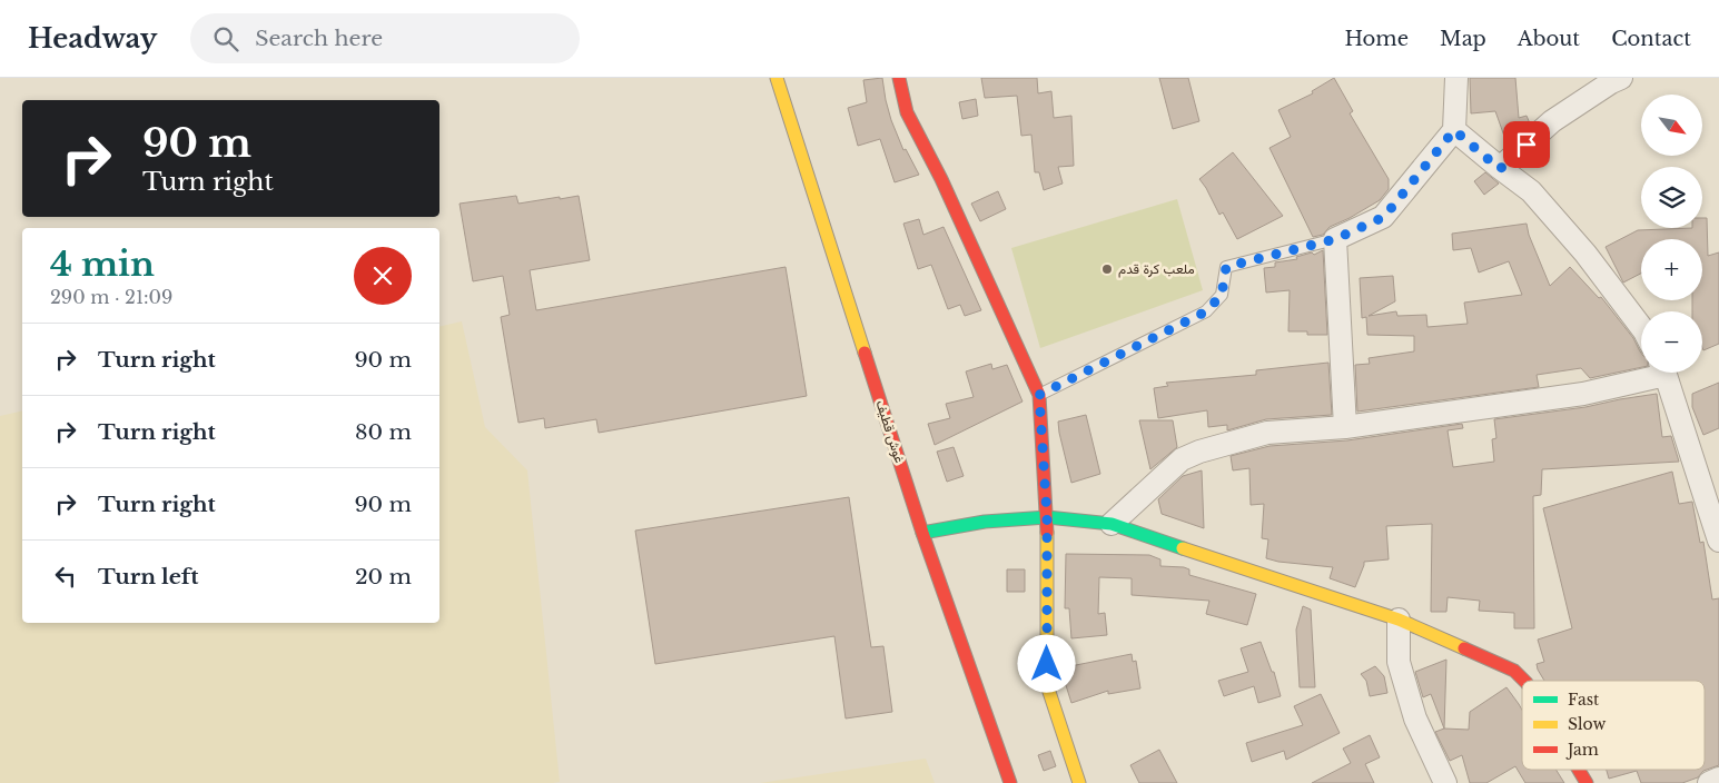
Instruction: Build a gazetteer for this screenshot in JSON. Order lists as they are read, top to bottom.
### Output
{
  "streets": {
    "street": ["غوش قطيف"]
  },
  "places": ["ملعب كرة قدم"],
  "legend": ["Fast", "Slow", "Jam"],
  "north": "bottom right",
  "page": {
    "header": "Headway",
    "search": "Search here",
    "nav": [
      "Home",
      "Map",
      "About",
      "Contact"
    ],
    "map_buttons": ["+", "−"],
    "turn": ["90 m", "Turn right"],
    "heading": ["4 min", "290 m · 21:09"],
    "list": [
      {
        "name": "Turn right",
        "value": "90 m"
      },
      {
        "name": "Turn right",
        "value": "80 m"
      },
      {
        "name": "Turn right",
        "value": "90 m"
      },
      {
        "name": "Turn left",
        "value": "20 m"
      }
    ]
  }
}
